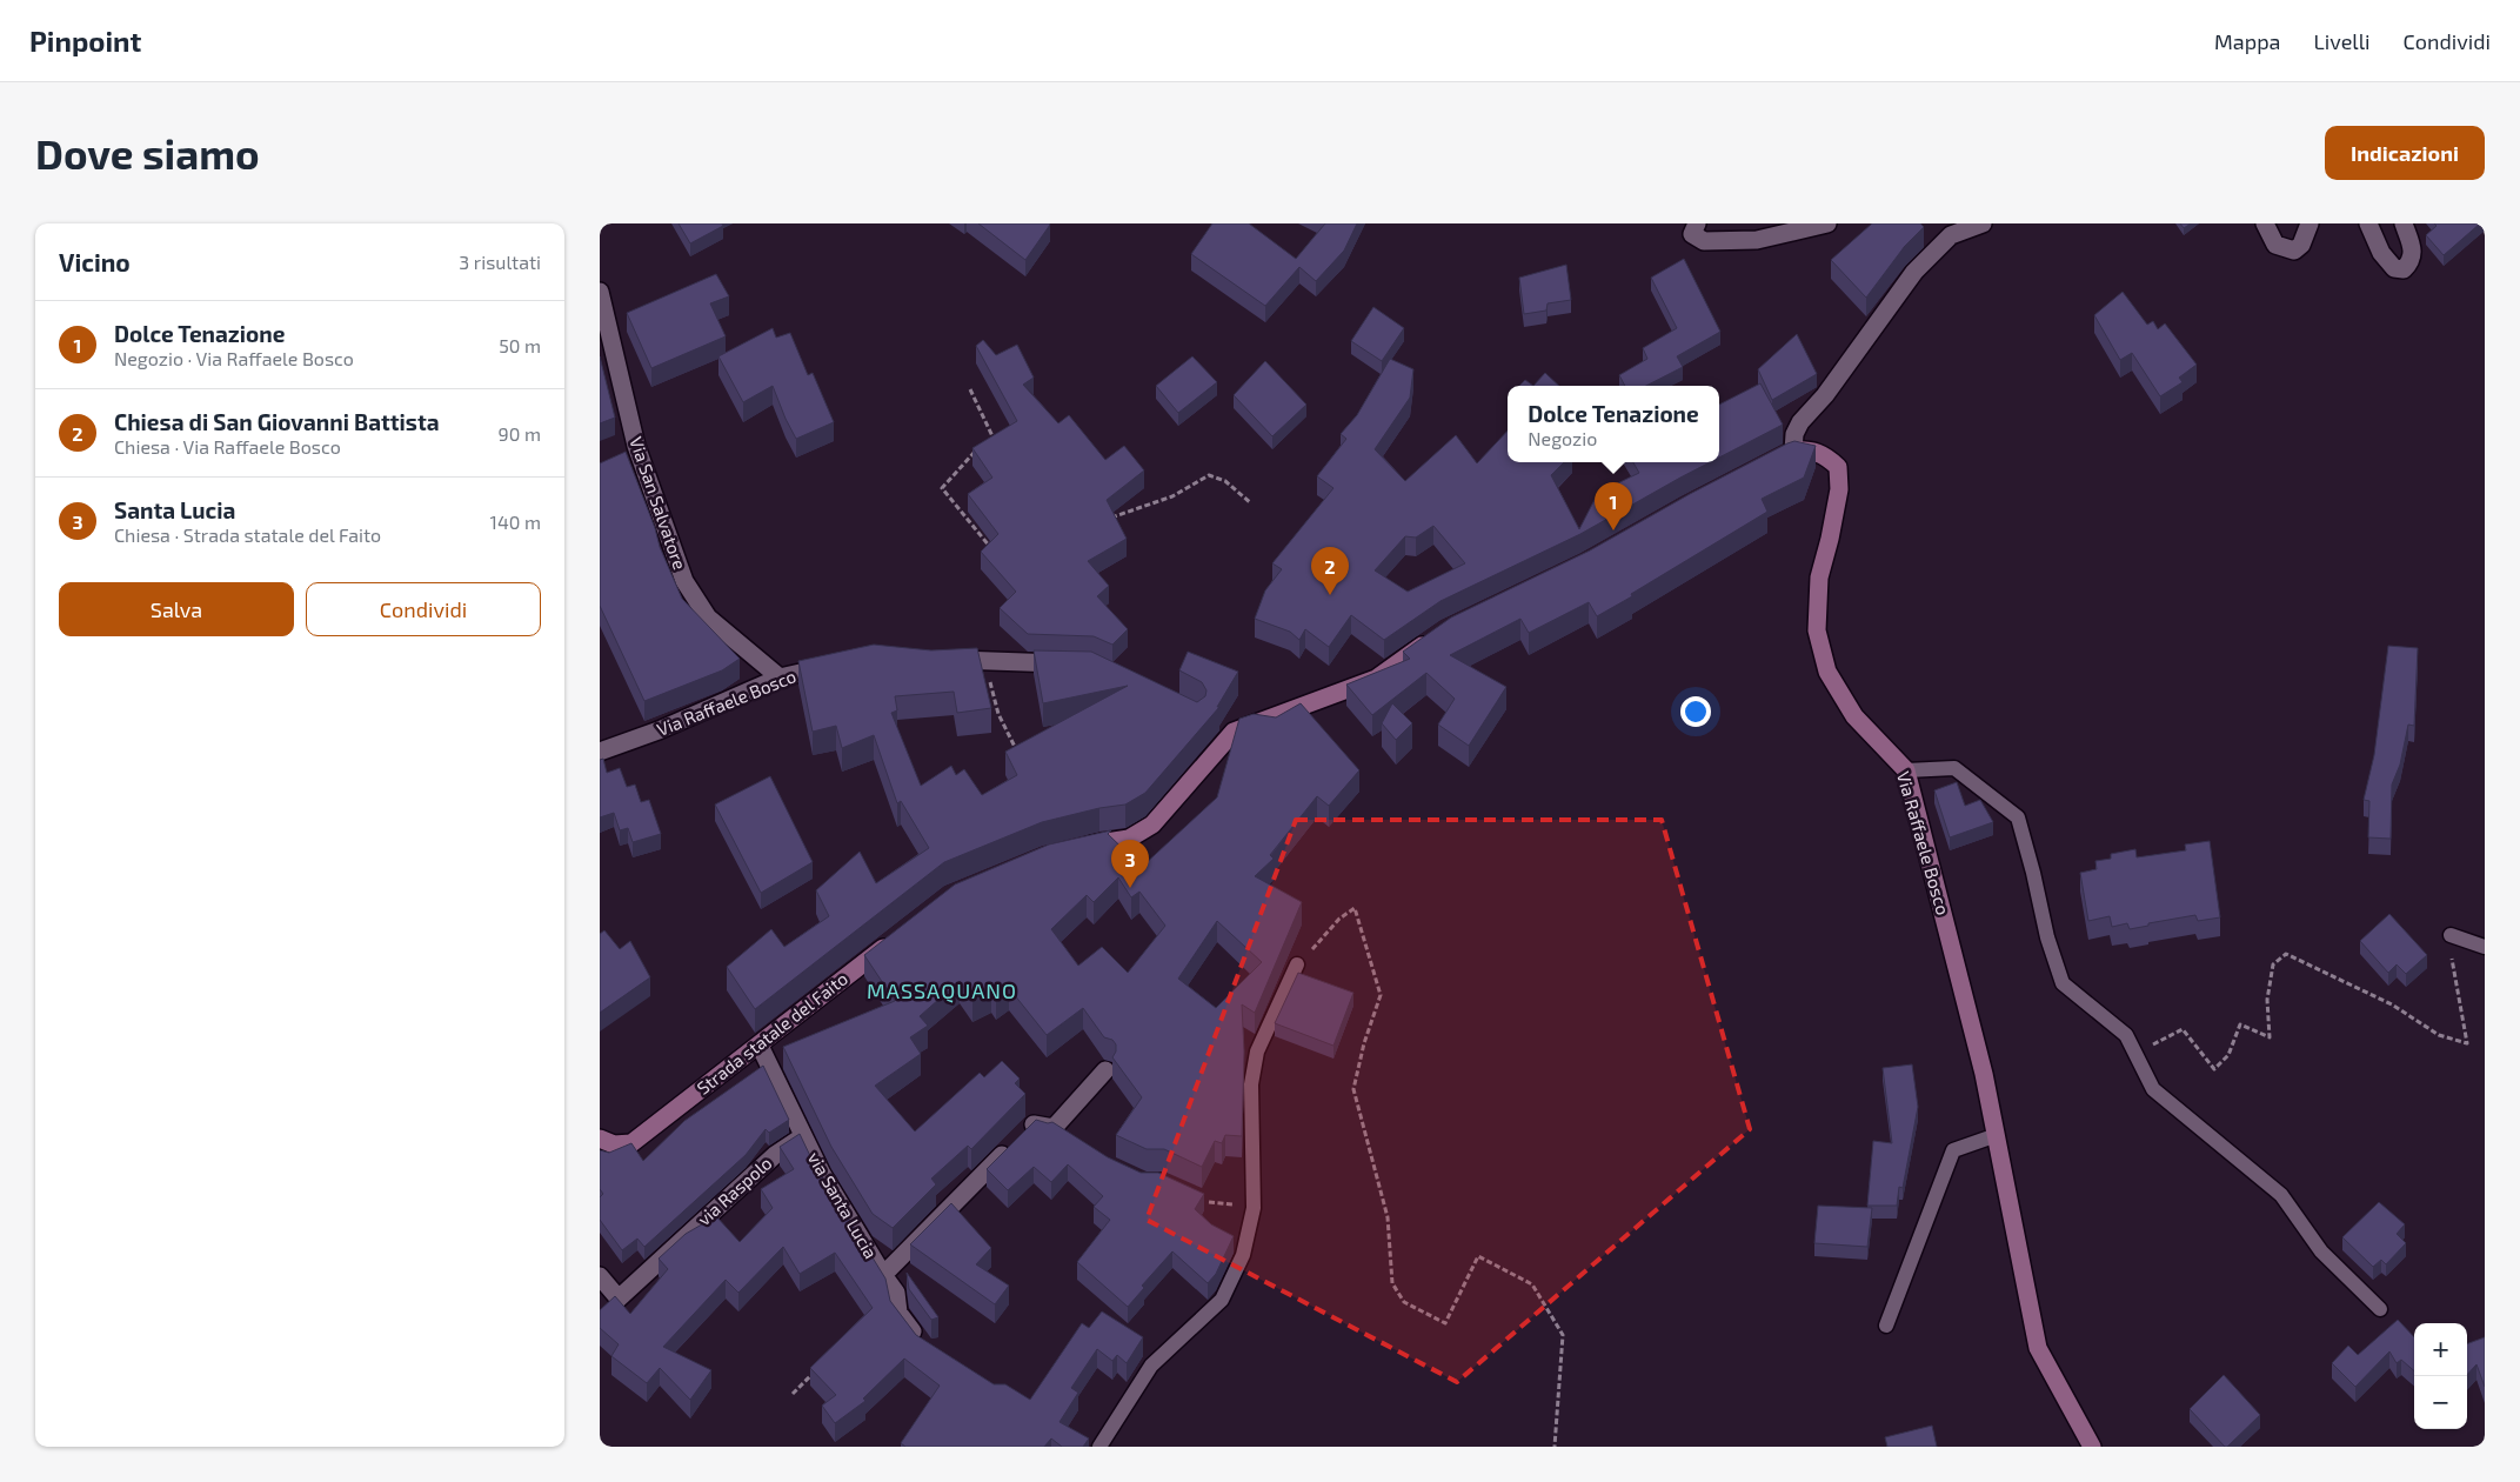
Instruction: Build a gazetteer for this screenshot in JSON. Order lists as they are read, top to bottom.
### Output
{
  "streets": {
    "street": [
      "Via San Salvatore",
      "Via Raffaele Bosco",
      "Strada statale del Faito",
      "via Raspolo",
      "via Santa Lucia"
    ]
  },
  "crossings": [
    ["Via San Salvatore", "Via Raffaele Bosco"],
    ["Strada statale del Faito", "via Santa Lucia"],
    ["via Raspolo", "via Santa Lucia"]
  ],
  "districts": ["MASSAQUANO"],
  "page": {
    "header": "Pinpoint",
    "nav": ["Mappa", "Livelli", "Condividi"],
    "buttons": [
      "Indicazioni",
      ["Salva", "Condividi"]
    ],
    "title": "Dove siamo",
    "heading": ["Vicino", "3 risultati"],
    "list": [
      {
        "mark": "1",
        "name": "Dolce Tenazione",
        "note": "Negozio · Via Raffaele Bosco",
        "value": "50 m"
      },
      {
        "mark": "2",
        "name": "Chiesa di San Giovanni Battista",
        "note": "Chiesa · Via Raffaele Bosco",
        "value": "90 m"
      },
      {
        "mark": "3",
        "name": "Santa Lucia",
        "note": "Chiesa · Strada statale del Faito",
        "value": "140 m"
      }
    ],
    "popup": ["Dolce Tenazione", "Negozio"],
    "pins": ["1", "2", "3"],
    "map_buttons": ["+", "−"]
  }
}
